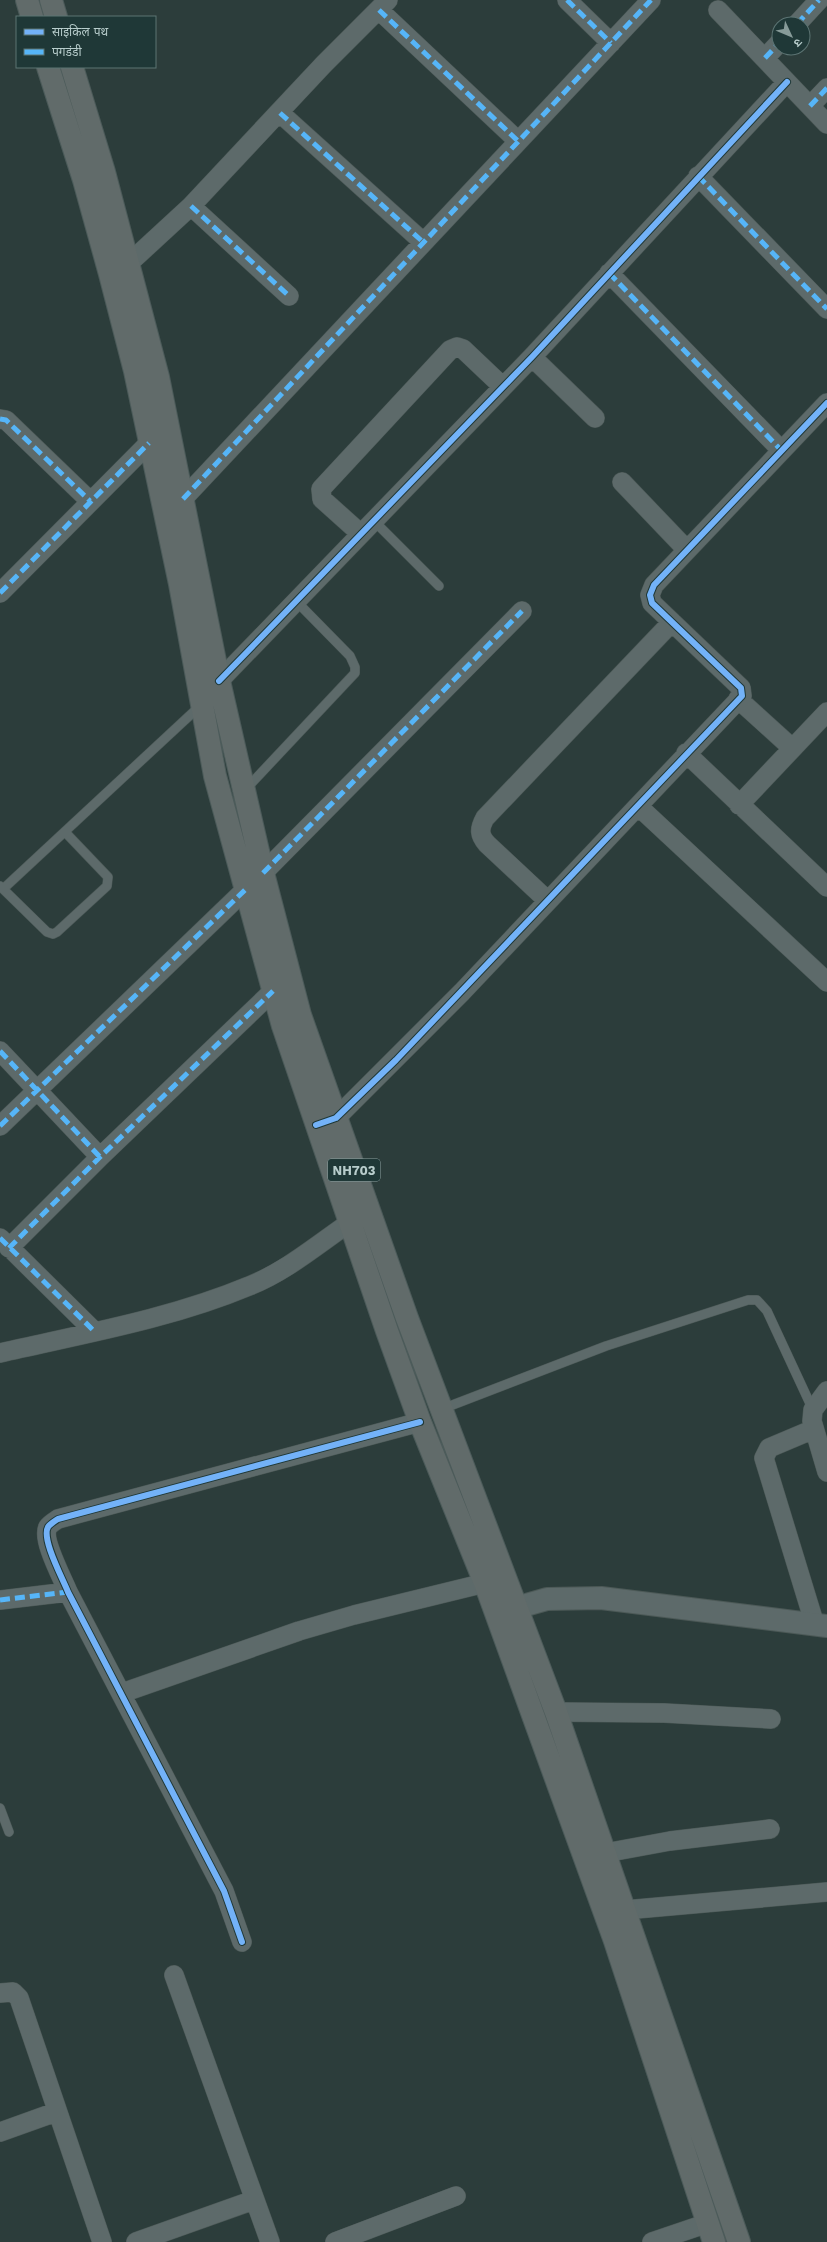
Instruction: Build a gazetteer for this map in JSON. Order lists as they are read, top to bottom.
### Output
{
  "streets": {
    "highway": ["NH703"]
  },
  "legend": ["साइकिल पथ", "पगडंडी"],
  "north": "bottom right"
}
